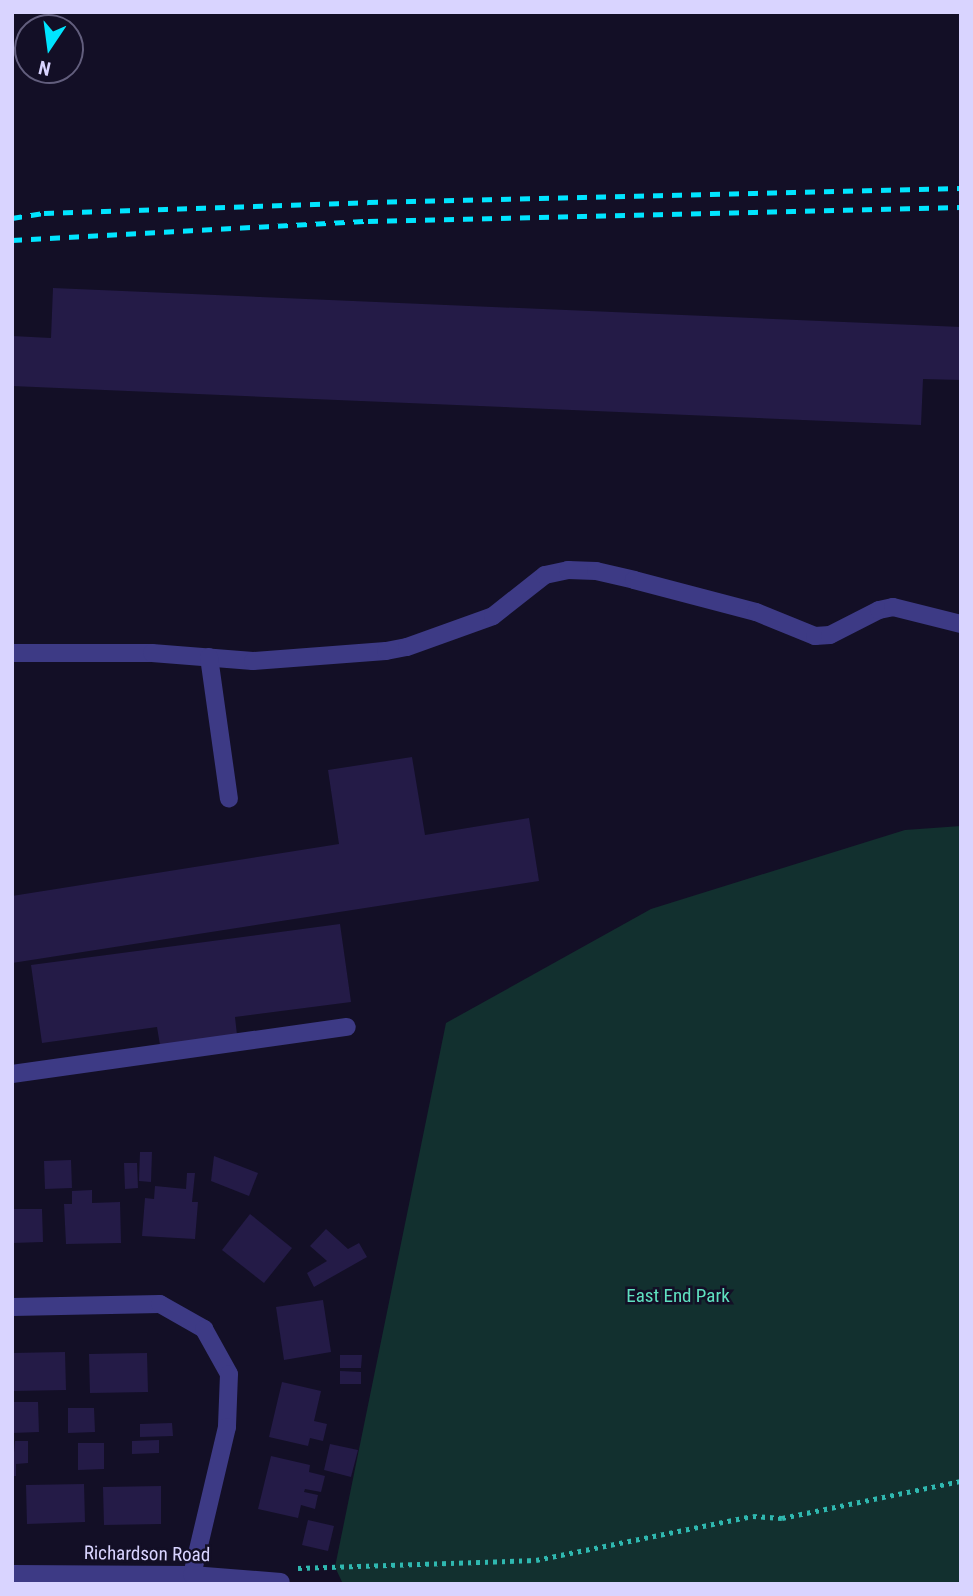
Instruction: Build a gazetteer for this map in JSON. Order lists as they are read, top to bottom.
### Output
{
  "streets": {
    "street": ["Richardson Road"]
  },
  "parks": ["East End Park"],
  "north": "bottom"
}
